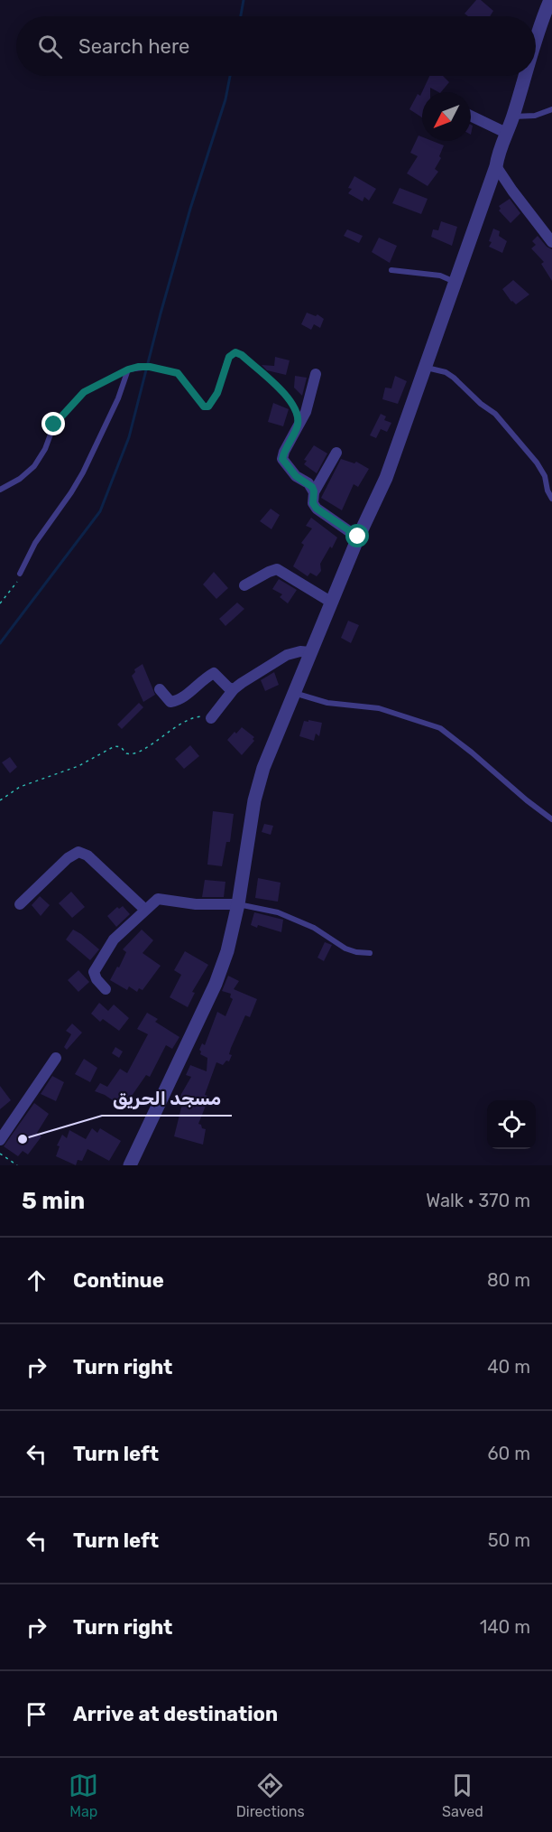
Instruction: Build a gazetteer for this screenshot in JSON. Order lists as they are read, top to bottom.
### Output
{
  "places": ["مسجد الحريق"],
  "north": "bottom left",
  "page": {
    "search": "Search here",
    "heading": ["5 min", "Walk · 370 m"],
    "list": [
      ["Continue", "80 m"],
      ["Turn right", "40 m"],
      ["Turn left", "60 m"],
      ["Turn left", "50 m"],
      ["Turn right", "140 m"],
      "Arrive at destination"
    ],
    "nav": ["Map", "Directions", "Saved"]
  }
}
